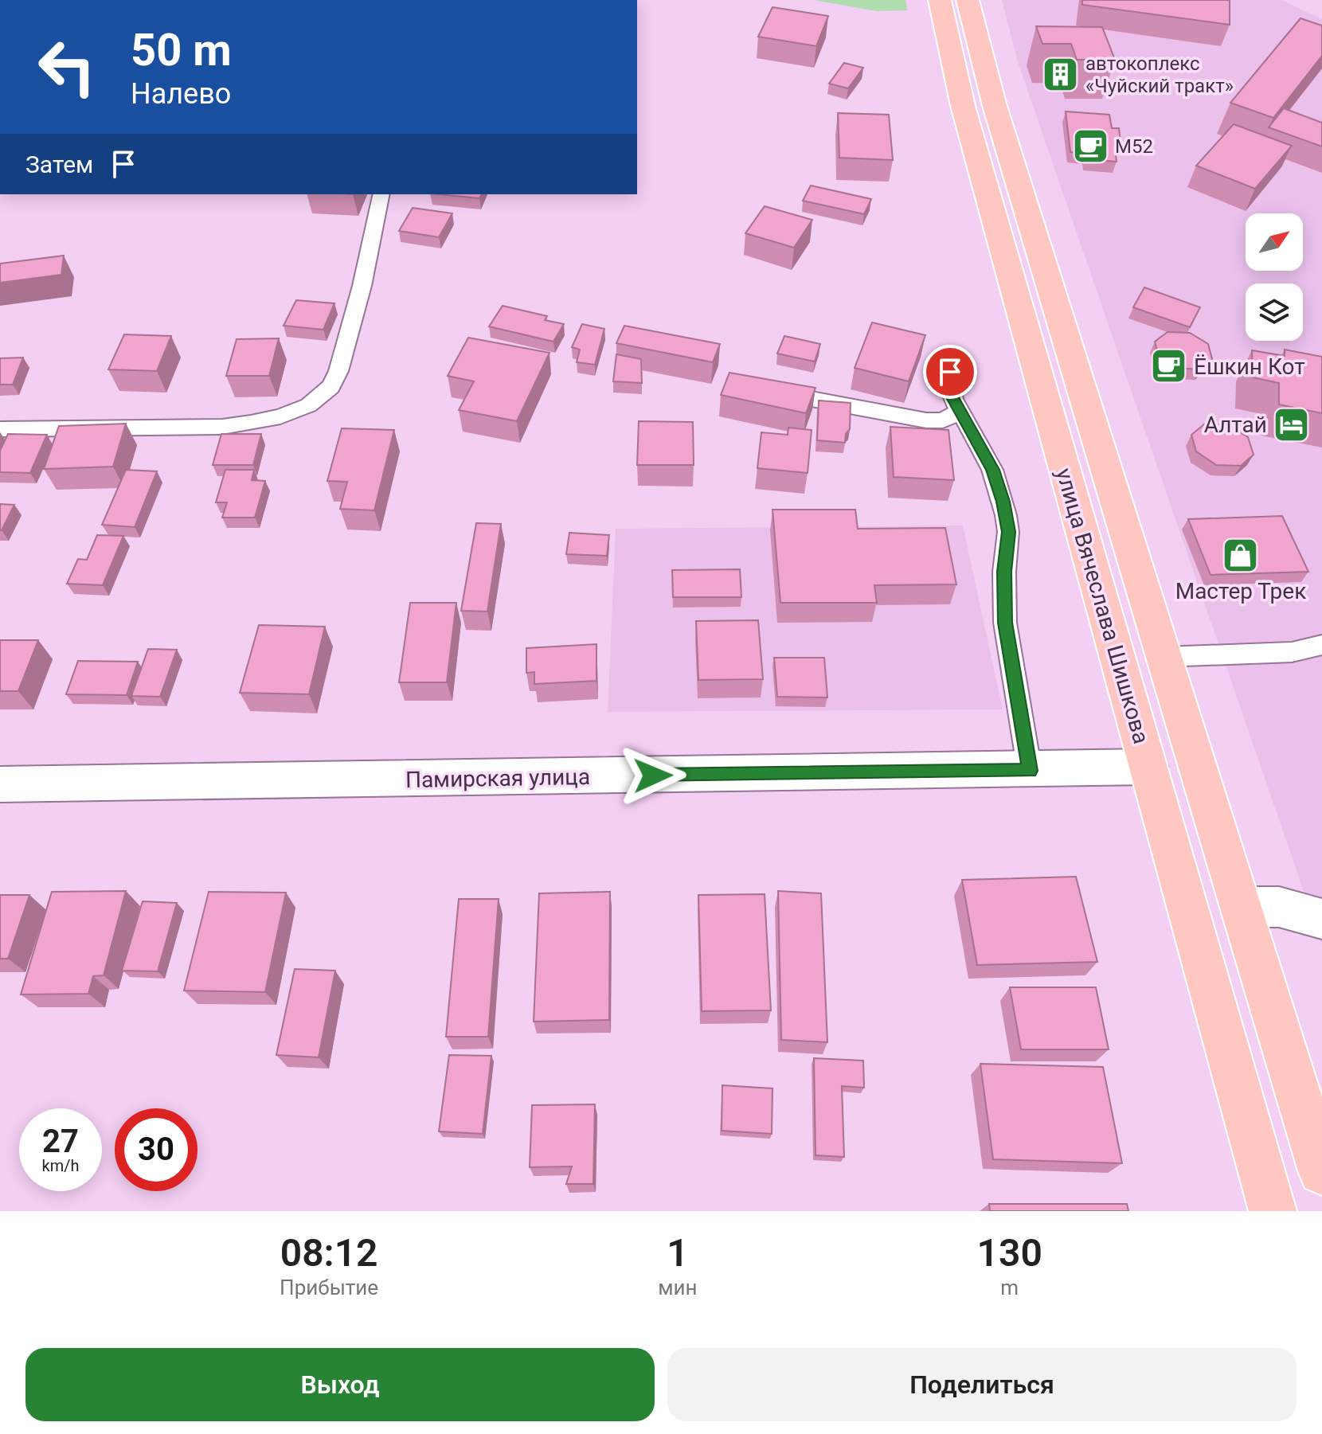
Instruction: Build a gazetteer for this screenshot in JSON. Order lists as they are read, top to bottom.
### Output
{
  "streets": {
    "main road": ["улица Вячеслава Шишкова"],
    "street": ["Памирская улица"]
  },
  "crossings": [
    ["улица Вячеслава Шишкова", "Памирская улица"]
  ],
  "places": {
    "building": ["автокоплекс «Чуйский тракт»"],
    "cafe": ["М52", "Ёшкин Кот"],
    "hotel": ["Алтай"],
    "shop": ["Мастер Трек"]
  },
  "north": "top right",
  "page": {
    "turn": ["50 m", "Налево"],
    "then": "Затем",
    "speed": "27 km/h",
    "limit": "30",
    "eta": [
      "08:12",
      "Прибытие",
      "1",
      "мин",
      "130",
      "m"
    ],
    "buttons": ["Выход", "Поделиться"]
  }
}
